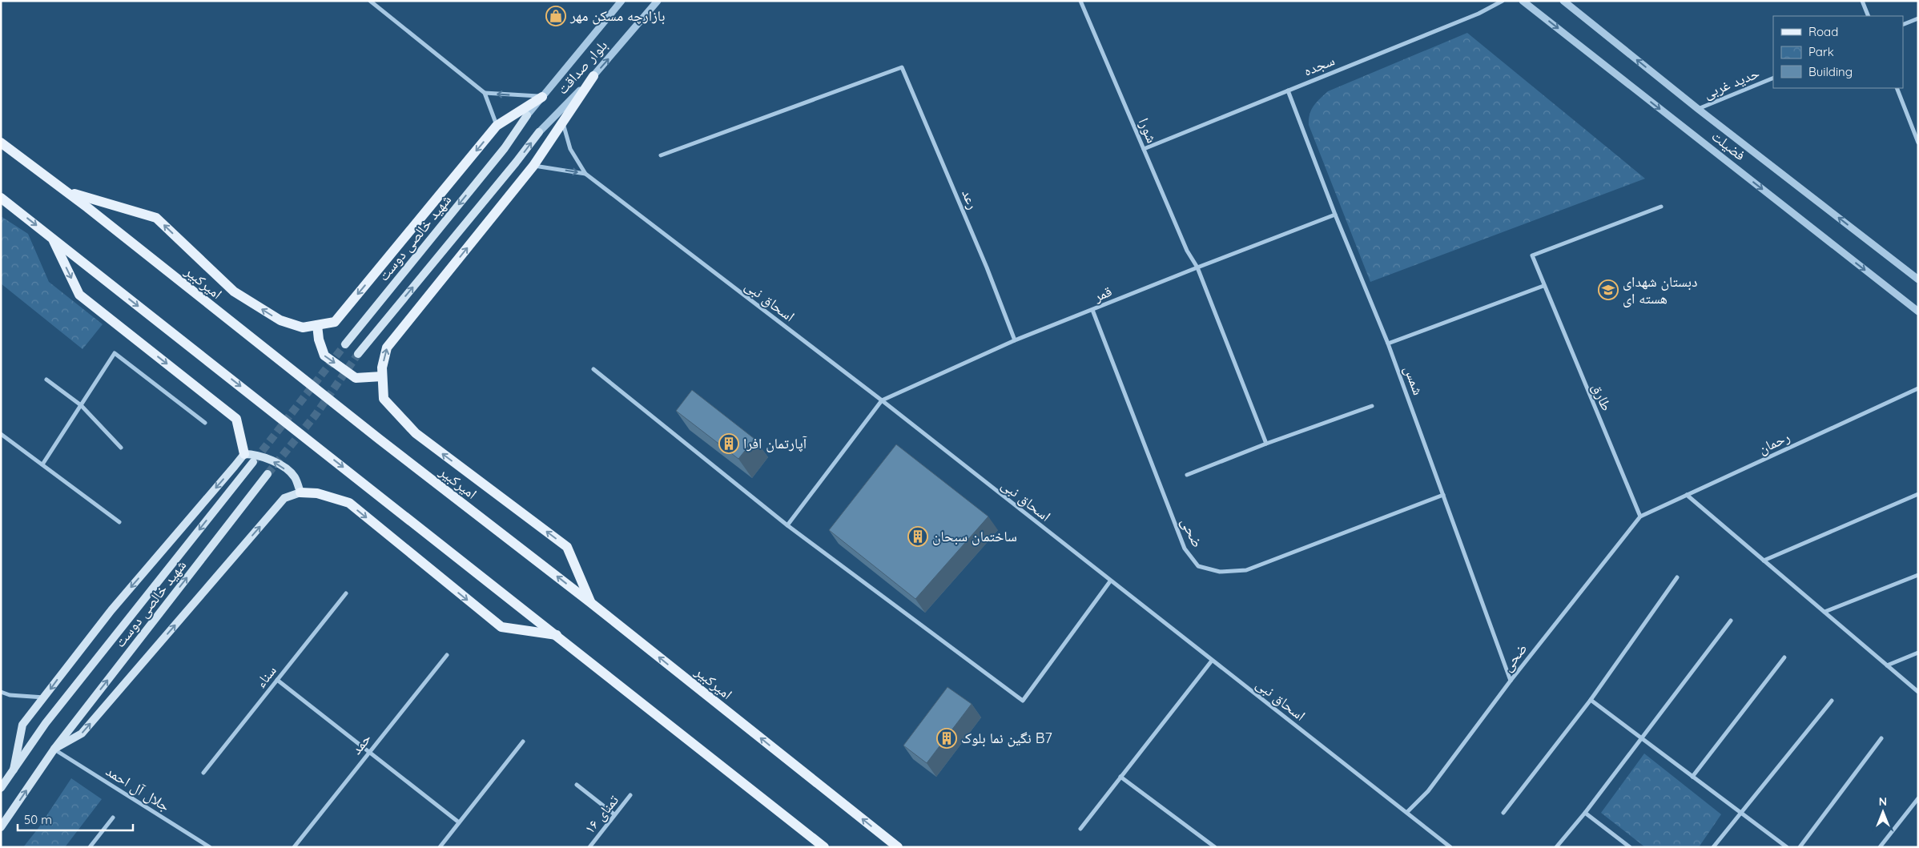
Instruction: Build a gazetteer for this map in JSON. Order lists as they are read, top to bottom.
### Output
{
  "streets": {
    "main road": ["شهید خالصی دوست", "امیرکبیر"],
    "street": [
      "سجده",
      "بلوار صداقت",
      "حدید غربی",
      "شورا",
      "فضیلت",
      "رعد",
      "قمر",
      "اسحاق نبی",
      "شمس",
      "طارق",
      "رحمان",
      "ضحی",
      "سناء",
      "حمد",
      "جلال آل احمد",
      "تمنای ۱۶"
    ]
  },
  "crossings": [
    ["سجده", "شورا"],
    ["سجده", "شمس"],
    ["بلوار صداقت", "شهید خالصی دوست"],
    ["حدید غربی", "فضیلت"],
    ["شورا", "قمر"],
    ["رعد", "قمر"],
    ["شهید خالصی دوست", "جلال آل احمد"],
    ["قمر", "اسحاق نبی"],
    ["قمر", "شمس"],
    ["قمر", "ضحی"],
    ["اسحاق نبی", "ضحی"],
    ["شمس", "ضحی"],
    ["طارق", "رحمان"],
    ["طارق", "ضحی"],
    ["رحمان", "ضحی"]
  ],
  "places": {
    "shop": ["بازارچه مسکن مهر"],
    "school or university": ["دبستان شهدای هسته ای"],
    "building": ["آپارتمان افرا", "ساختمان سبحان", "نگین نما بلوک B7"]
  },
  "legend": ["Road", "Park", "Building"],
  "scale_bar": "50 m",
  "north": "top"
}
